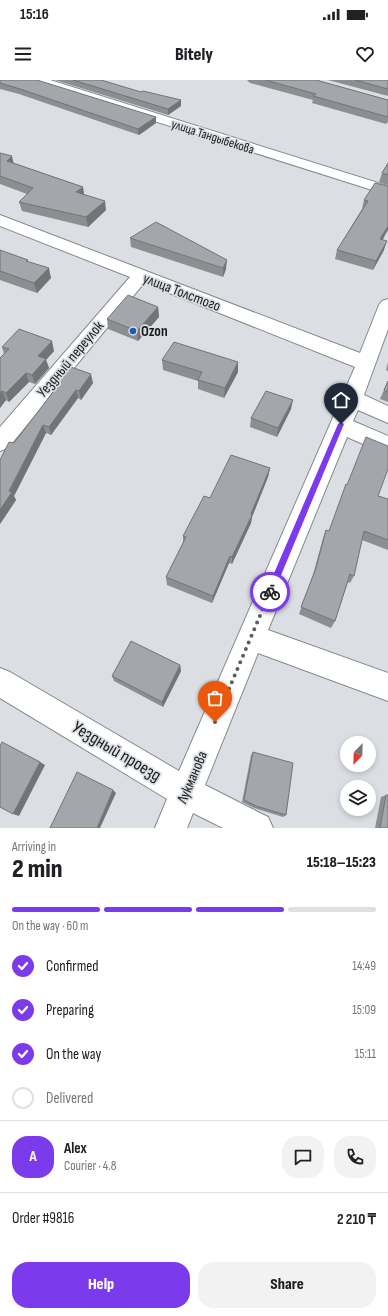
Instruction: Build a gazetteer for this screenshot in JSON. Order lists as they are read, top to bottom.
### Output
{
  "streets": {
    "street": [
      "улица Тандыбекова",
      "улица Толстого",
      "Уездный переулок",
      "Уездный проезд",
      "Лукманова"
    ]
  },
  "crossings": [
    ["улица Толстого", "Уездный переулок"],
    ["улица Толстого", "Лукманова"],
    ["Уездный проезд", "Лукманова"]
  ],
  "places": ["Ozon"],
  "north": "bottom left",
  "page": {
    "status": "15:16",
    "header": "Bitely",
    "heading": ["2 min", "Arriving in", "15:18–15:23"],
    "panel": [
      "Alex",
      "Courier · 4.8",
      "Order #9816",
      "2 210 ₸"
    ],
    "bar": "On the way · 60 m",
    "list": [
      ["Confirmed", "14:49"],
      ["Preparing", "15:09"],
      ["On the way", "15:11"],
      "Delivered"
    ],
    "round": "A",
    "buttons": ["Help", "Share"]
  }
}
